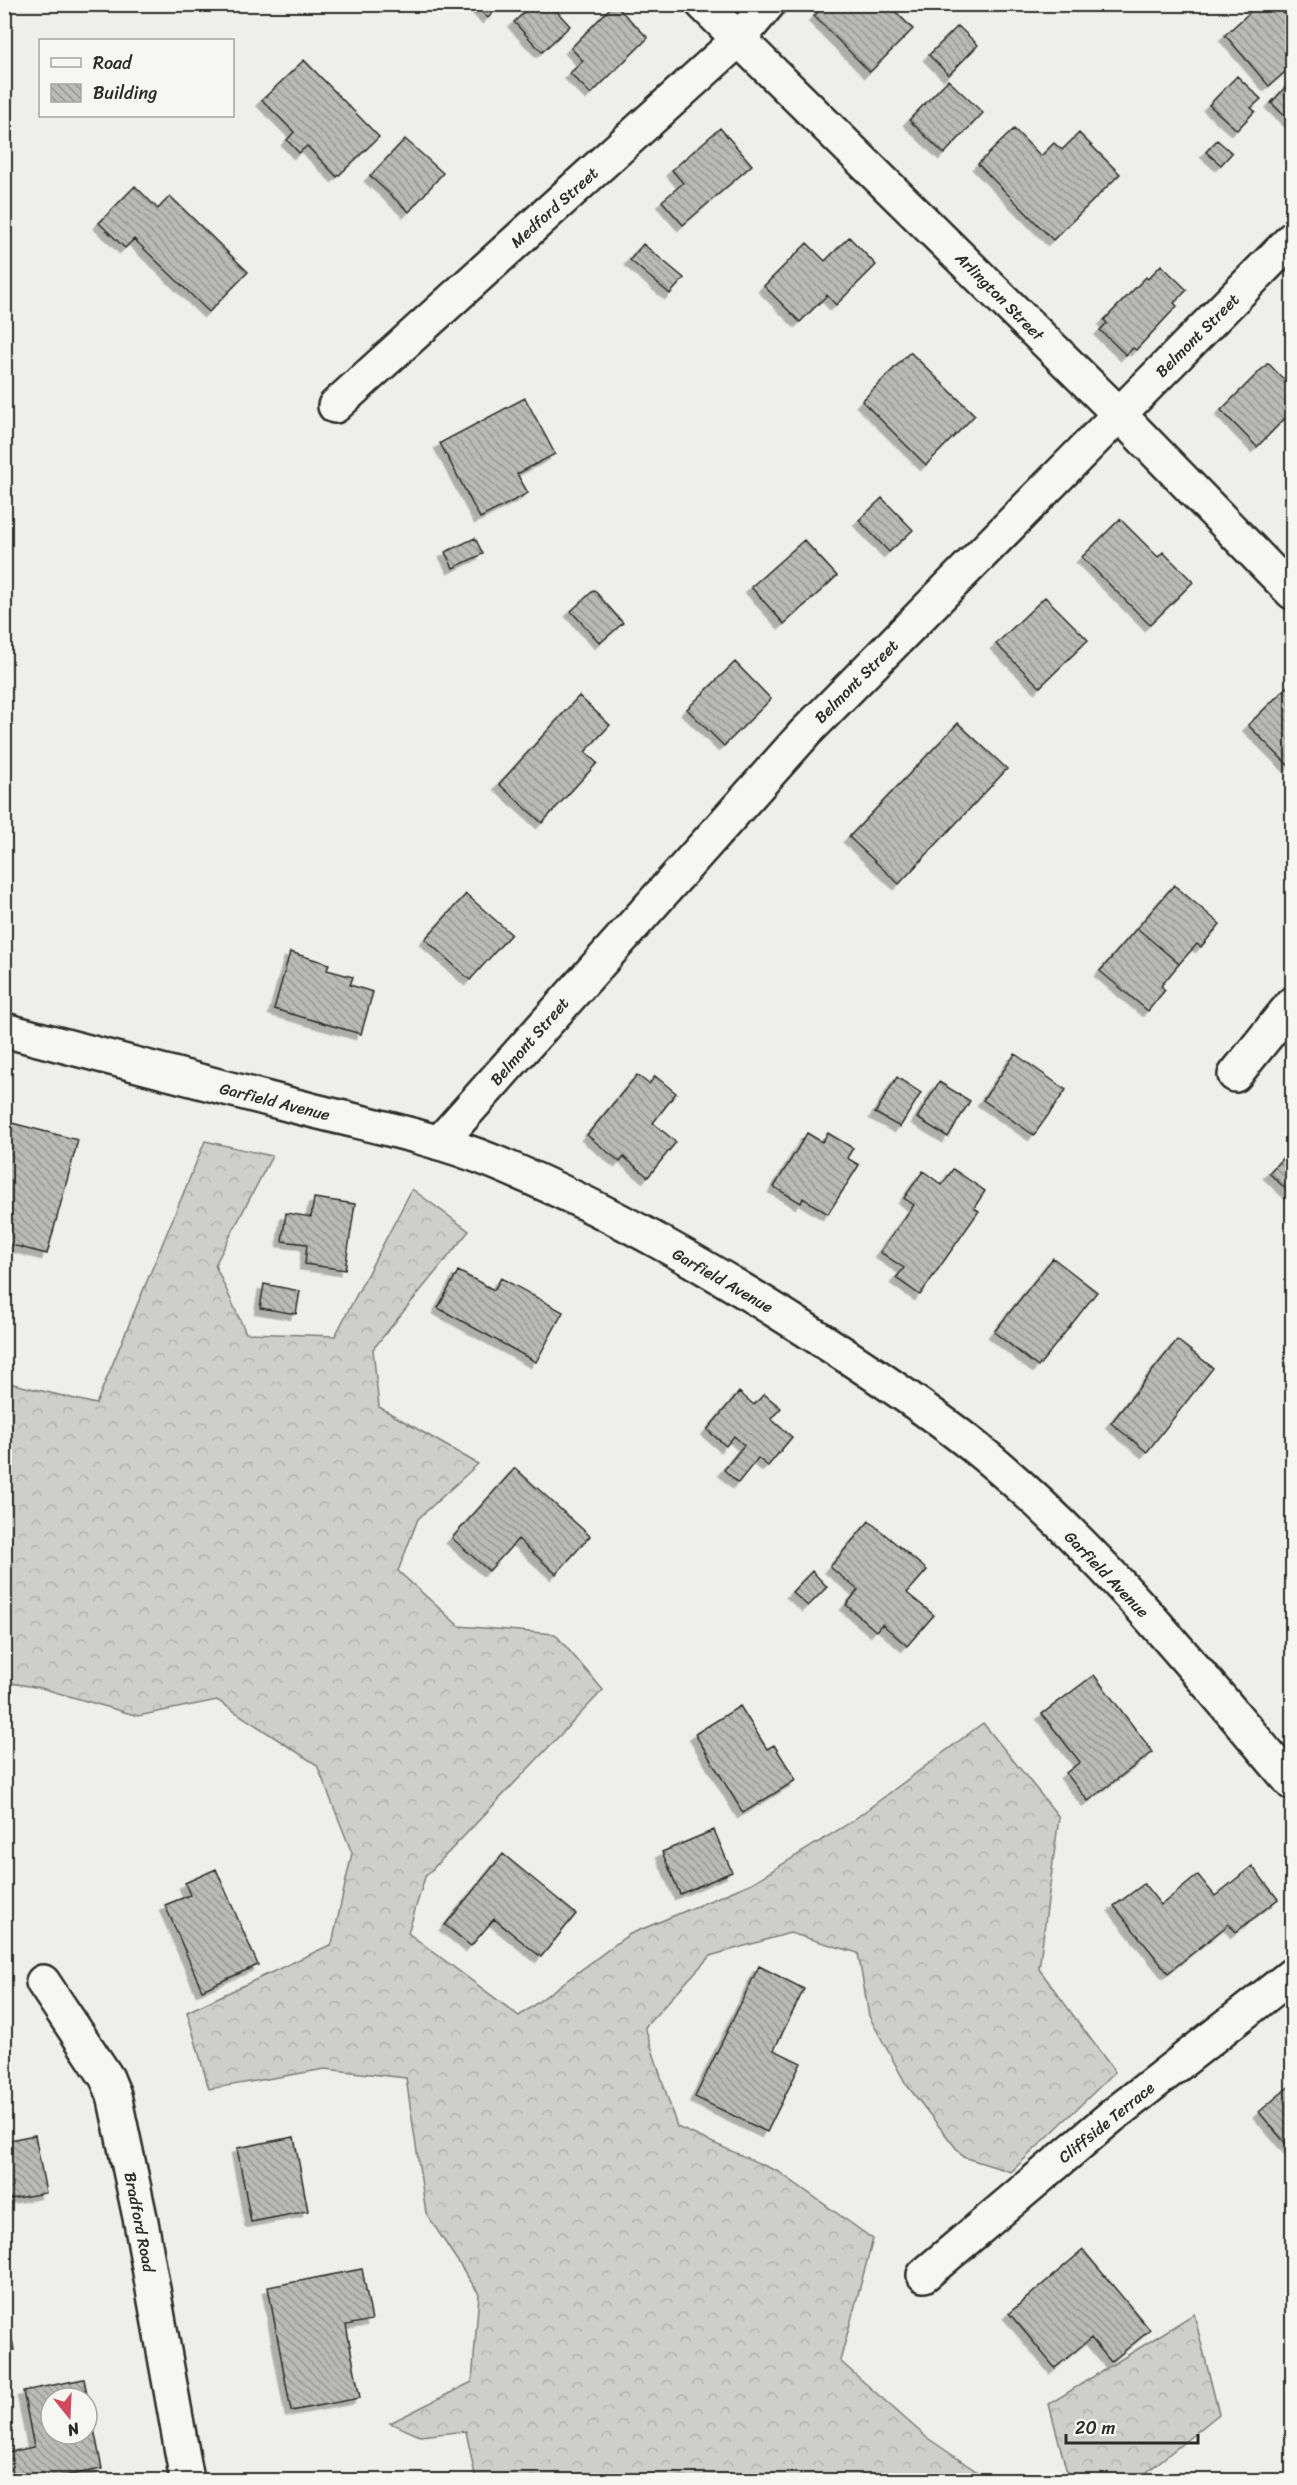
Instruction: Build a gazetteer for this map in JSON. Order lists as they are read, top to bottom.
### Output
{
  "streets": {
    "street": [
      "Medford Street",
      "Arlington Street",
      "Belmont Street",
      "Garfield Avenue",
      "Cliffside Terrace",
      "Bradford Road"
    ]
  },
  "crossings": [
    ["Medford Street", "Arlington Street"],
    ["Arlington Street", "Belmont Street"],
    ["Belmont Street", "Garfield Avenue"]
  ],
  "legend": ["Road", "Building"],
  "scale_bar": "20 m",
  "north": "bottom"
}
